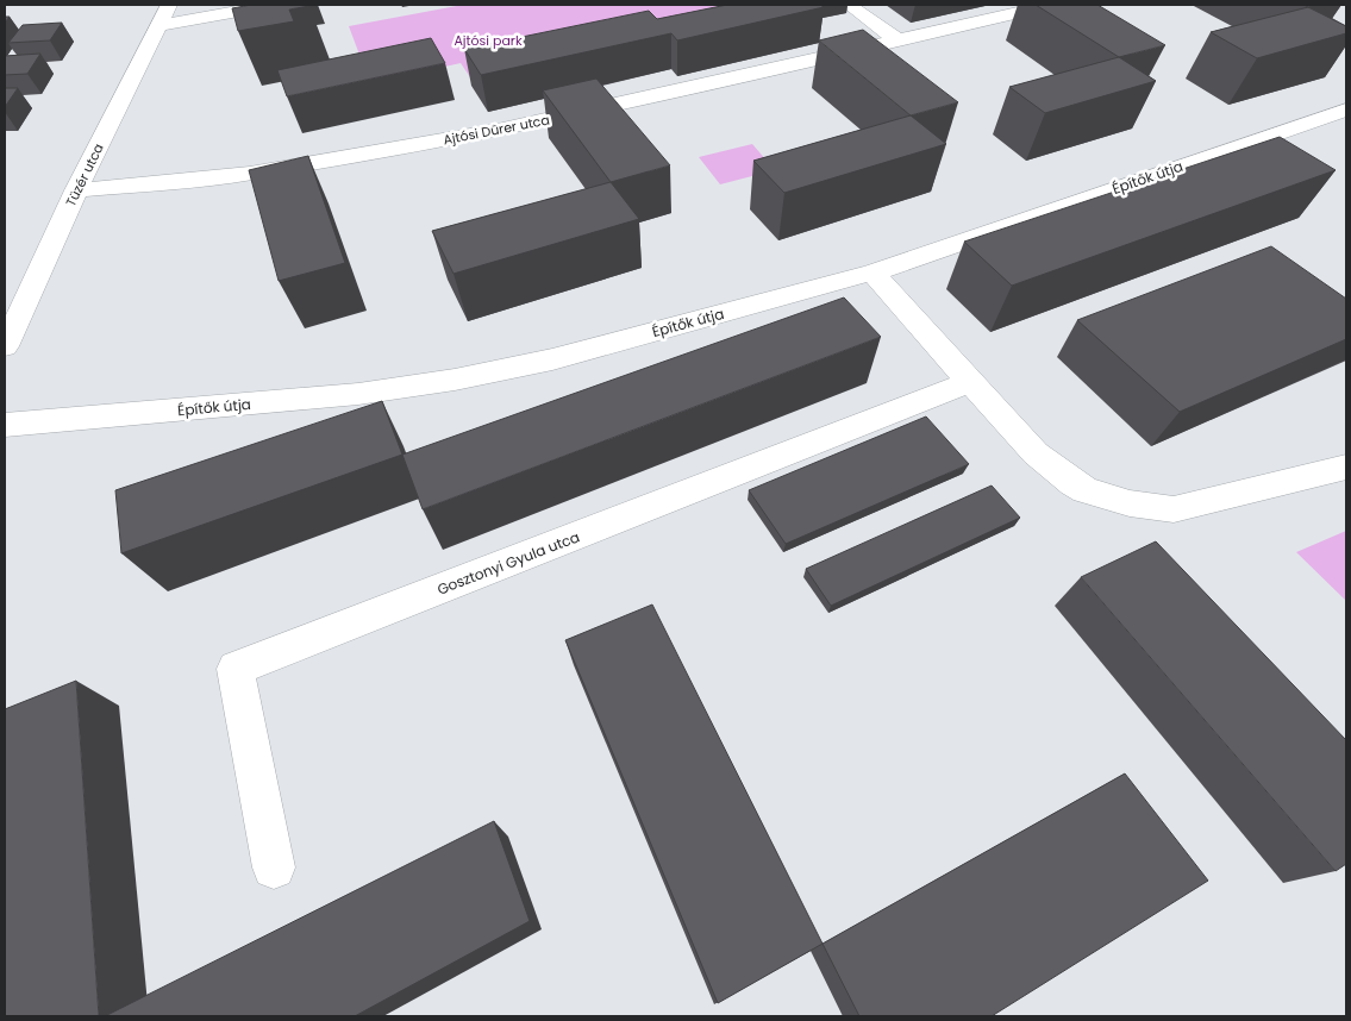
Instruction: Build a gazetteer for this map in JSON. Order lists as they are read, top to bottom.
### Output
{
  "streets": {
    "street": [
      "Ajtósi Dürer utca",
      "Tüzér utca",
      "Építők útja",
      "Gosztonyi Gyula utca"
    ]
  },
  "crossings": [
    ["Ajtósi Dürer utca", "Tüzér utca"]
  ],
  "parks": ["Ajtósi park"]
}
